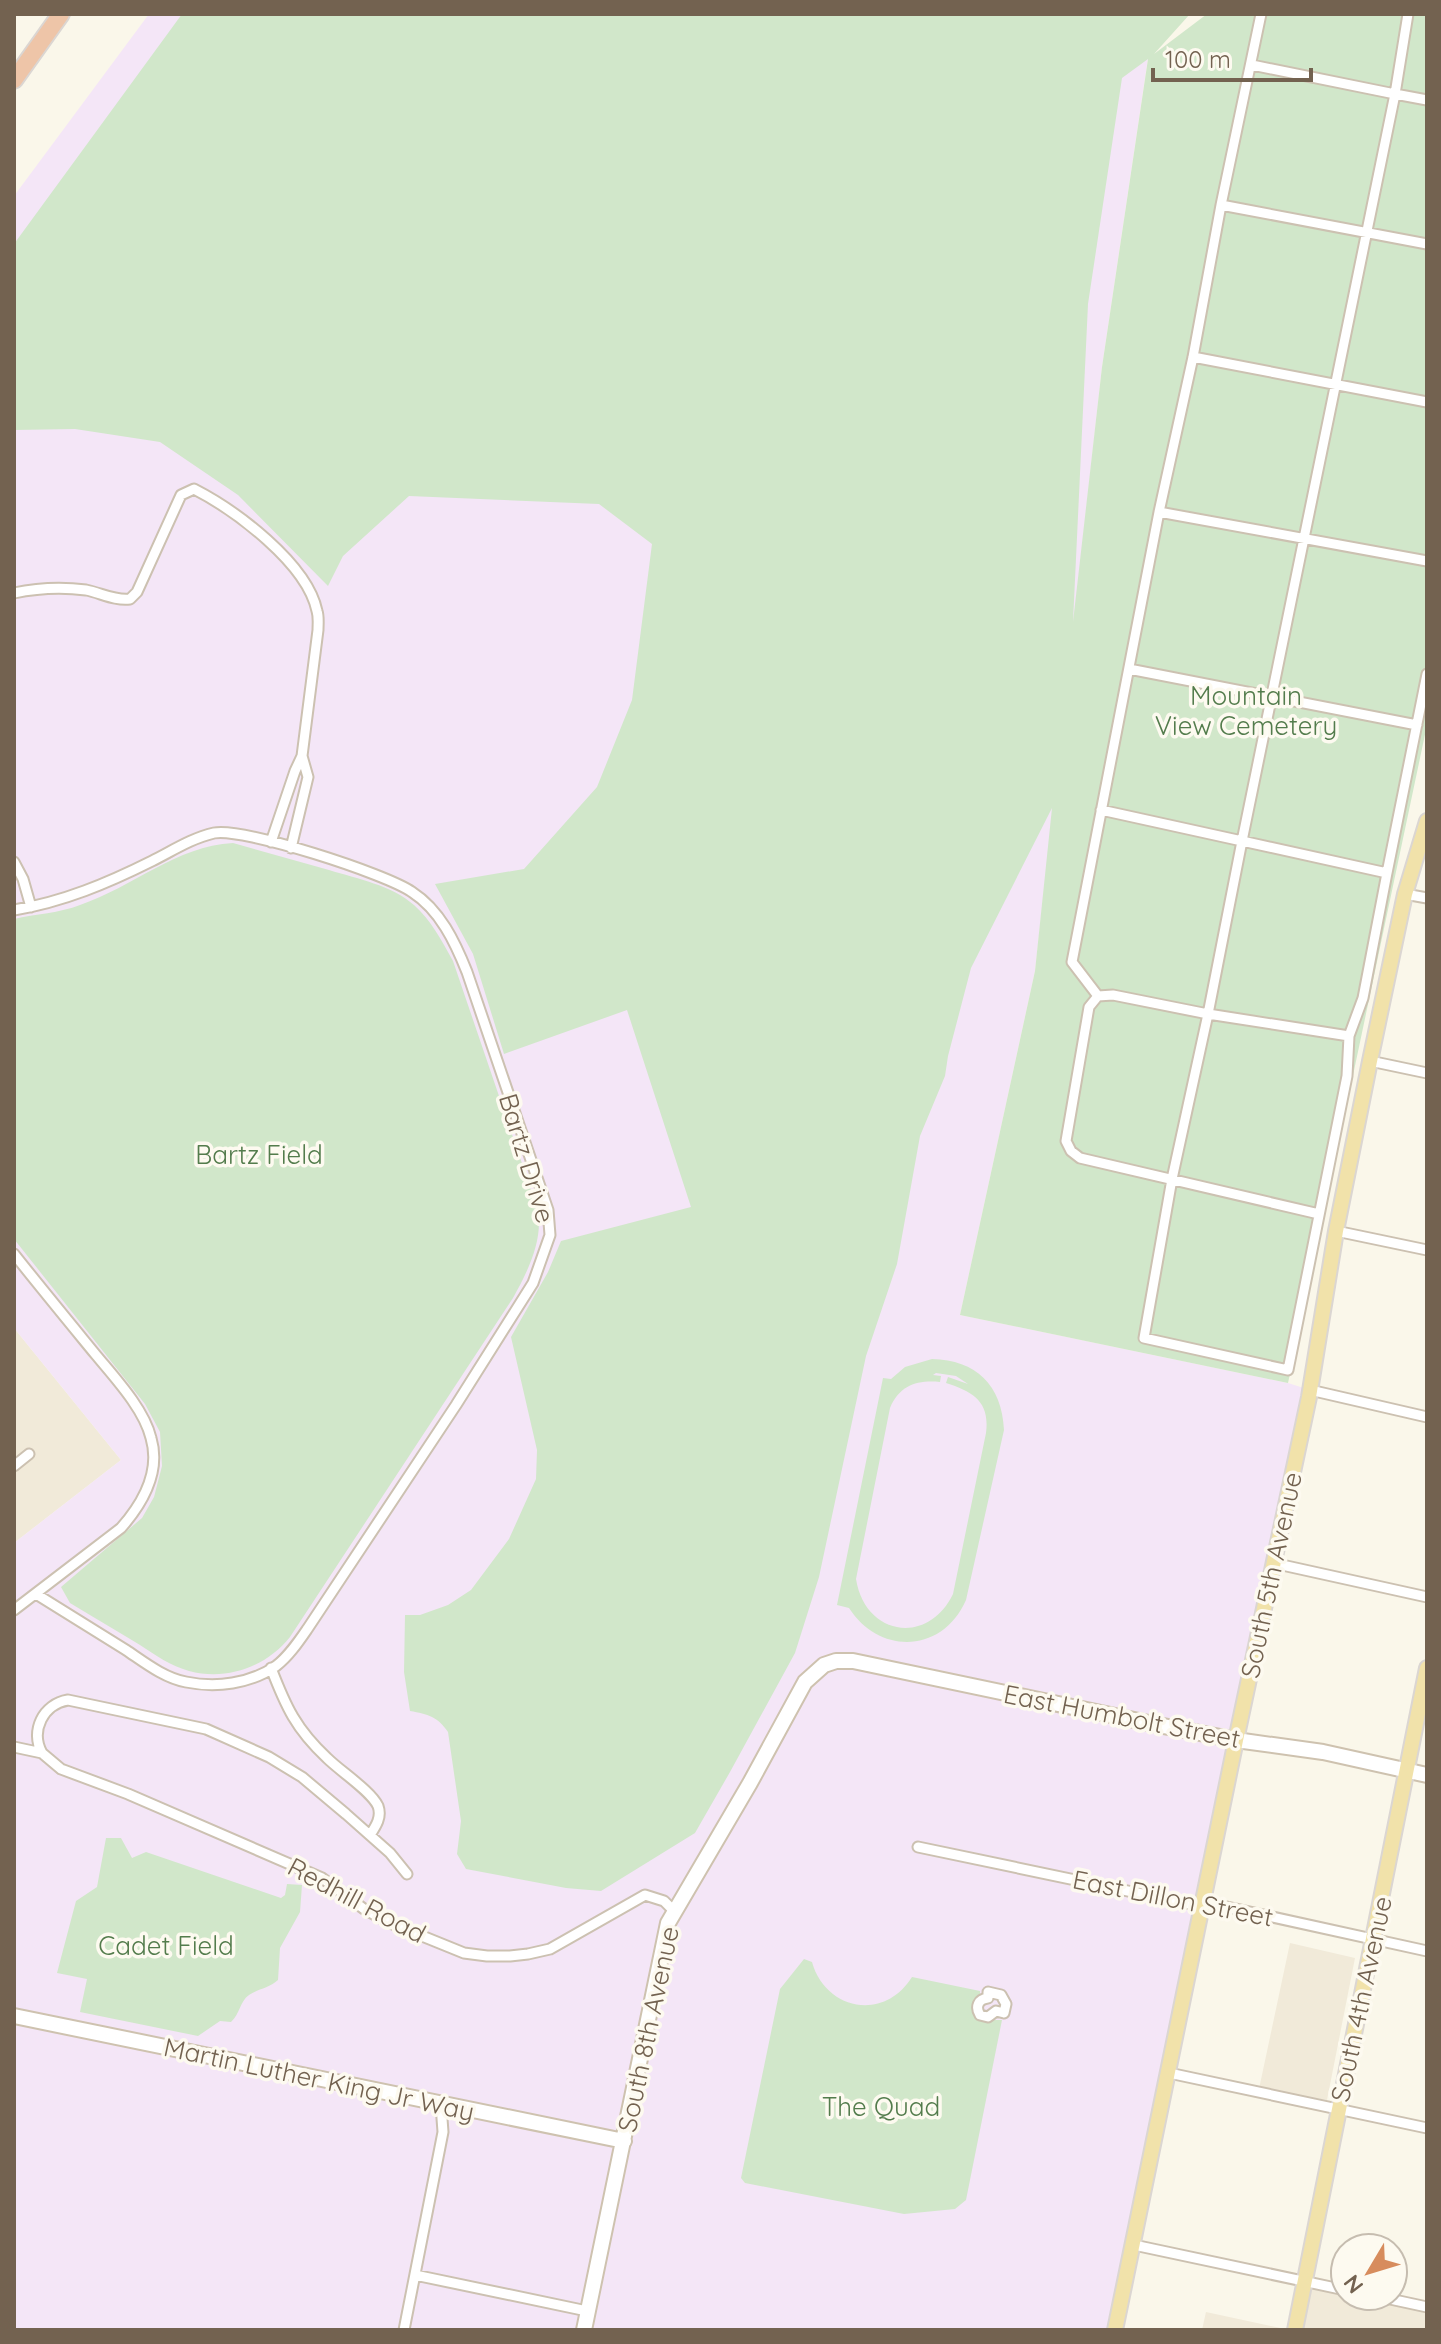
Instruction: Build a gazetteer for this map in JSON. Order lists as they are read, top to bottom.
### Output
{
  "streets": {
    "main road": ["South 5th Avenue", "South 4th Avenue"],
    "street": [
      "Bartz Drive",
      "East Humbolt Street",
      "East Dillon Street",
      "Redhill Road",
      "South 8th Avenue",
      "Martin Luther King Jr Way"
    ]
  },
  "crossings": [
    ["South 5th Avenue", "East Humbolt Street"],
    ["South 5th Avenue", "East Dillon Street"],
    ["East Humbolt Street", "South 4th Avenue"],
    ["East Humbolt Street", "South 8th Avenue"],
    ["East Dillon Street", "South 4th Avenue"],
    ["Redhill Road", "South 8th Avenue"],
    ["South 8th Avenue", "Martin Luther King Jr Way"]
  ],
  "parks": [
    "Mountain View Cemetery",
    "Bartz Field",
    "Cadet Field",
    "The Quad"
  ],
  "scale_bar": "100 m",
  "north": "bottom left"
}
